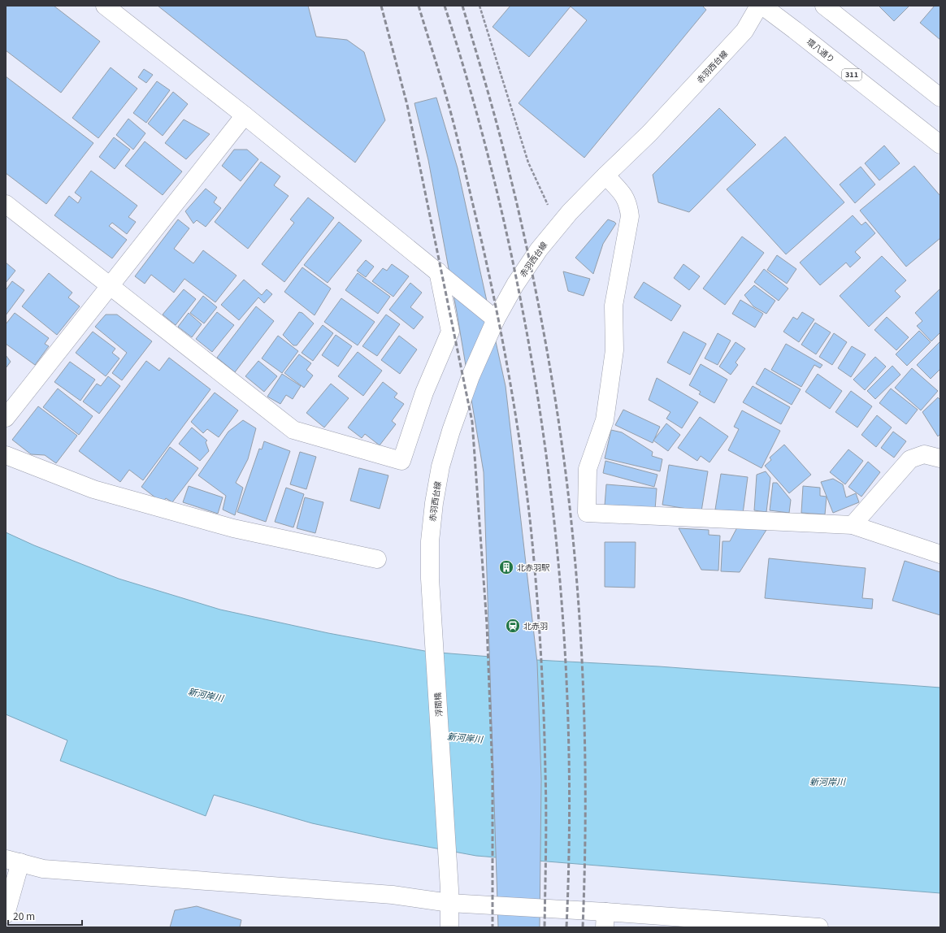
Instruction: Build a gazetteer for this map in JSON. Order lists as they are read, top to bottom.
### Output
{
  "streets": {
    "street": [
      "環八通り",
      "赤羽西台線",
      "311",
      "浮間橋"
    ]
  },
  "crossings": [
    ["赤羽西台線", "浮間橋"]
  ],
  "water": ["新河岸川"],
  "places": {
    "building": ["北赤羽駅"],
    "station": ["北赤羽"]
  },
  "scale_bar": "20 m"
}
